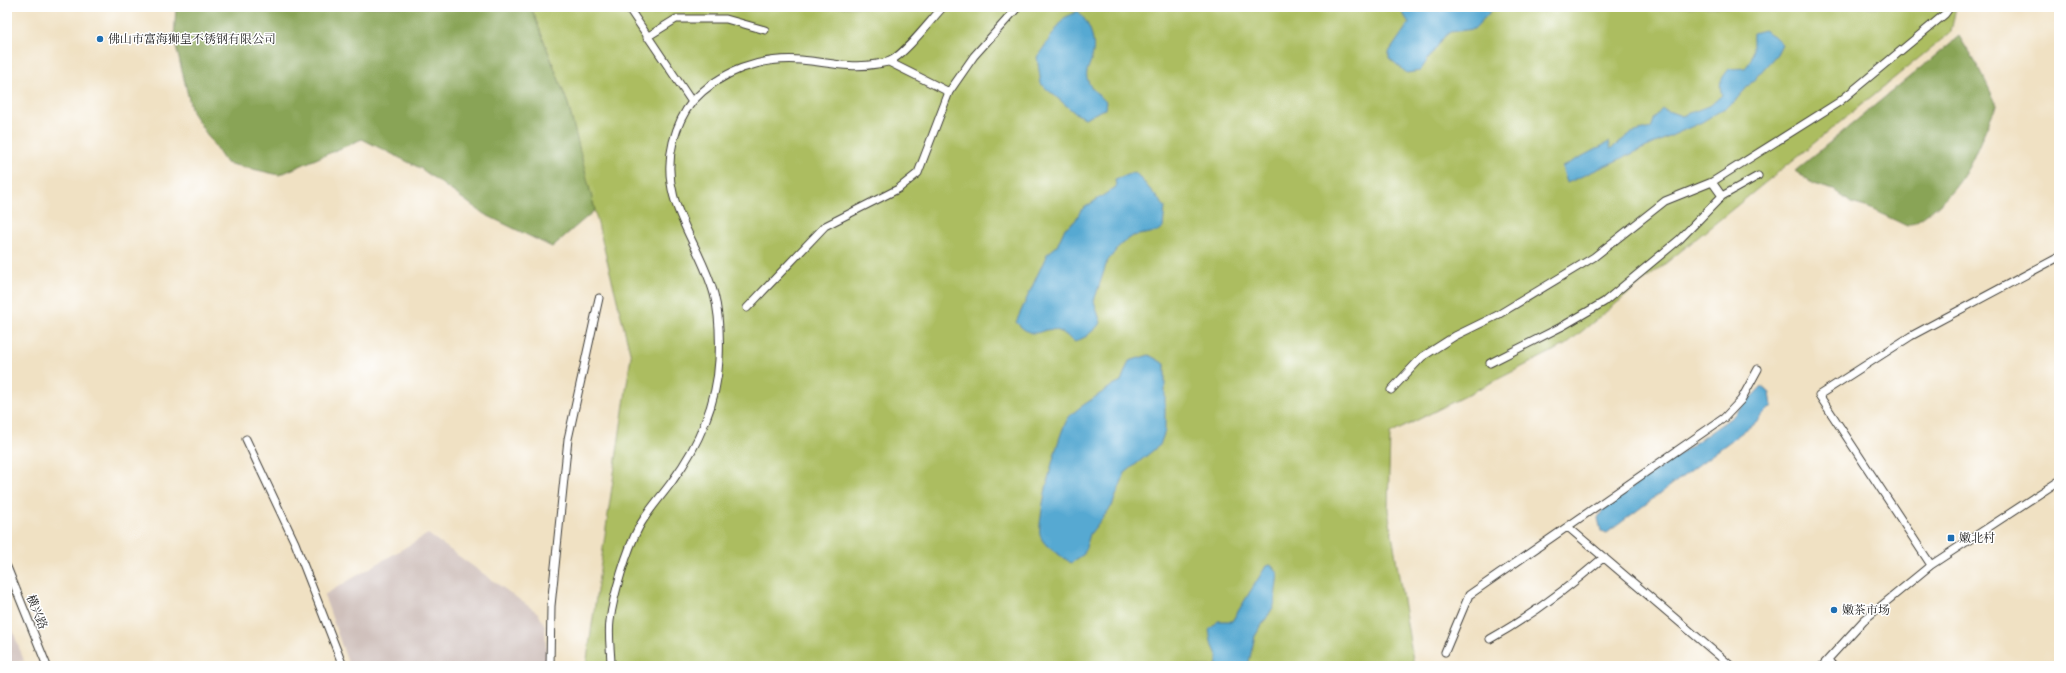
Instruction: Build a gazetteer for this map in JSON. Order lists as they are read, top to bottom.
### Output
{
  "streets": {
    "street": ["横兴路"]
  },
  "places": {
    "other": ["佛山市富海狮皇不锈钢有限公司", "嫩茶市场"],
    "transit": ["嫩北村"]
  }
}
